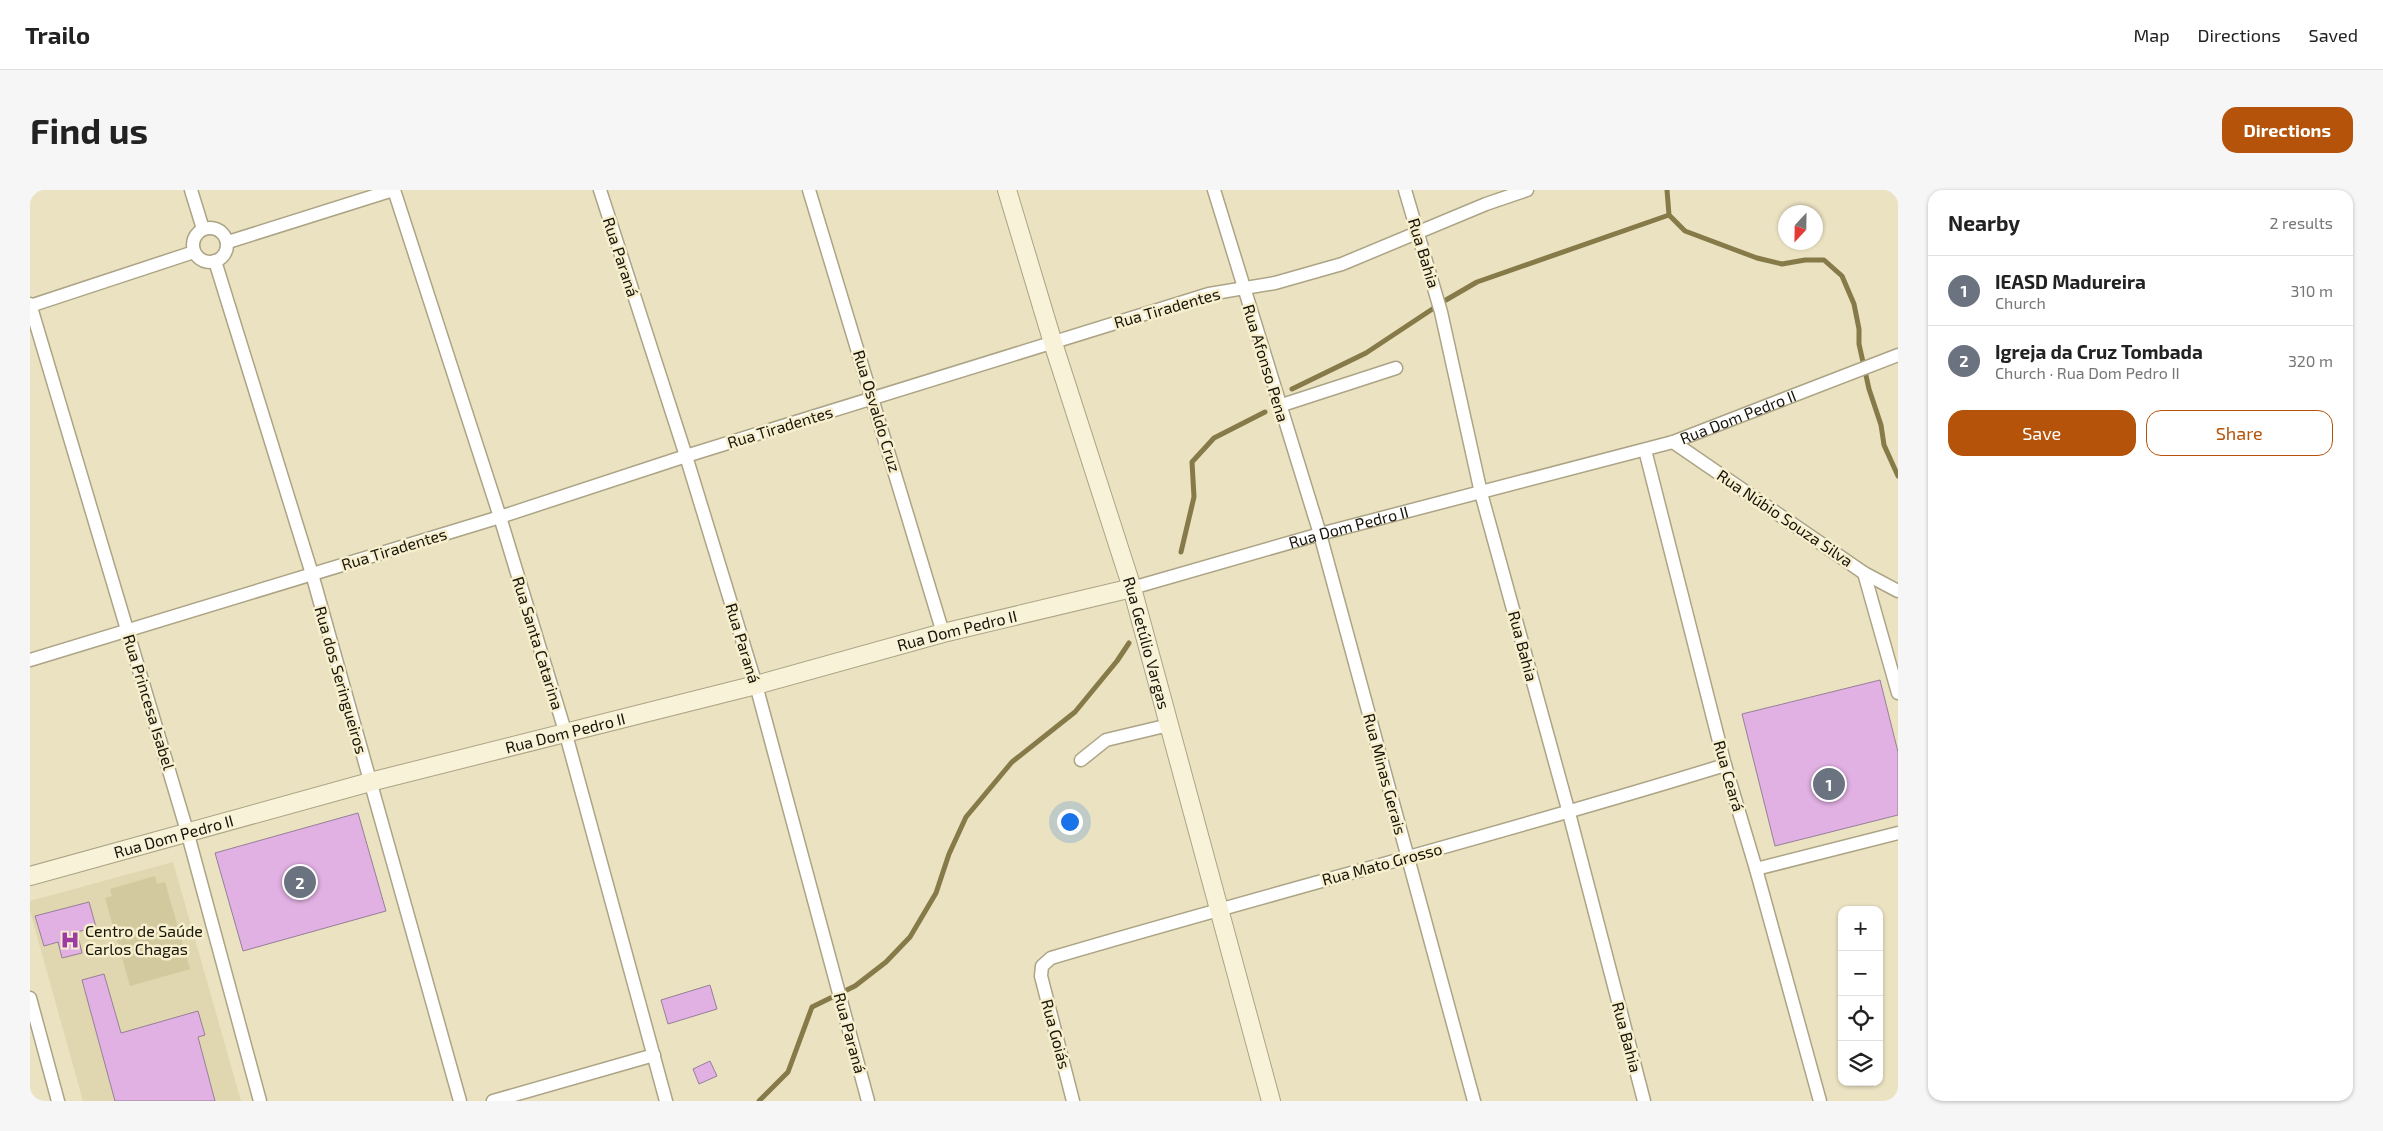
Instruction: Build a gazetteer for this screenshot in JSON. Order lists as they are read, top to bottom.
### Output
{
  "streets": {
    "street": [
      "Rua Bahia",
      "Rua Paraná",
      "Rua Tiradentes",
      "Rua Afonso Pena",
      "Rua Osvaldo Cruz",
      "Rua Dom Pedro II",
      "Rua Núbio Souza Silva",
      "Rua Santa Catarina",
      "Rua Getúlio Vargas",
      "Rua dos Seringueiros",
      "Rua Princesa Isabel",
      "Rua Minas Gerais",
      "Rua Ceará",
      "Rua Mato Grosso",
      "Rua Goiás"
    ]
  },
  "crossings": [
    ["Rua Bahia", "Rua Tiradentes"],
    ["Rua Bahia", "Rua Dom Pedro II"],
    ["Rua Bahia", "Rua Mato Grosso"],
    ["Rua Paraná", "Rua Tiradentes"],
    ["Rua Paraná", "Rua Dom Pedro II"],
    ["Rua Tiradentes", "Rua Afonso Pena"],
    ["Rua Tiradentes", "Rua Osvaldo Cruz"],
    ["Rua Tiradentes", "Rua Santa Catarina"],
    ["Rua Tiradentes", "Rua Getúlio Vargas"],
    ["Rua Tiradentes", "Rua dos Seringueiros"],
    ["Rua Tiradentes", "Rua Princesa Isabel"],
    ["Rua Afonso Pena", "Rua Dom Pedro II"],
    ["Rua Afonso Pena", "Rua Minas Gerais"],
    ["Rua Osvaldo Cruz", "Rua Dom Pedro II"],
    ["Rua Dom Pedro II", "Rua Núbio Souza Silva"],
    ["Rua Dom Pedro II", "Rua Santa Catarina"],
    ["Rua Dom Pedro II", "Rua Getúlio Vargas"],
    ["Rua Dom Pedro II", "Rua dos Seringueiros"],
    ["Rua Dom Pedro II", "Rua Princesa Isabel"],
    ["Rua Dom Pedro II", "Rua Minas Gerais"],
    ["Rua Dom Pedro II", "Rua Ceará"],
    ["Rua Getúlio Vargas", "Rua Mato Grosso"],
    ["Rua Minas Gerais", "Rua Mato Grosso"],
    ["Rua Ceará", "Rua Mato Grosso"],
    ["Rua Mato Grosso", "Rua Goiás"]
  ],
  "places": {
    "hospital": ["Centro de Saúde Carlos Chagas"]
  },
  "north": "bottom",
  "page": {
    "header": "Trailo",
    "nav": ["Map", "Directions", "Saved"],
    "buttons": [
      "Directions",
      ["Save", "Share"]
    ],
    "title": "Find us",
    "heading": ["Nearby", "2 results"],
    "list": [
      {
        "mark": "1",
        "name": "IEASD Madureira",
        "note": "Church",
        "value": "310 m"
      },
      {
        "mark": "2",
        "name": "Igreja da Cruz Tombada",
        "note": "Church · Rua Dom Pedro II",
        "value": "320 m"
      }
    ],
    "pins": ["1", "2"],
    "map_buttons": ["+", "−"]
  }
}
